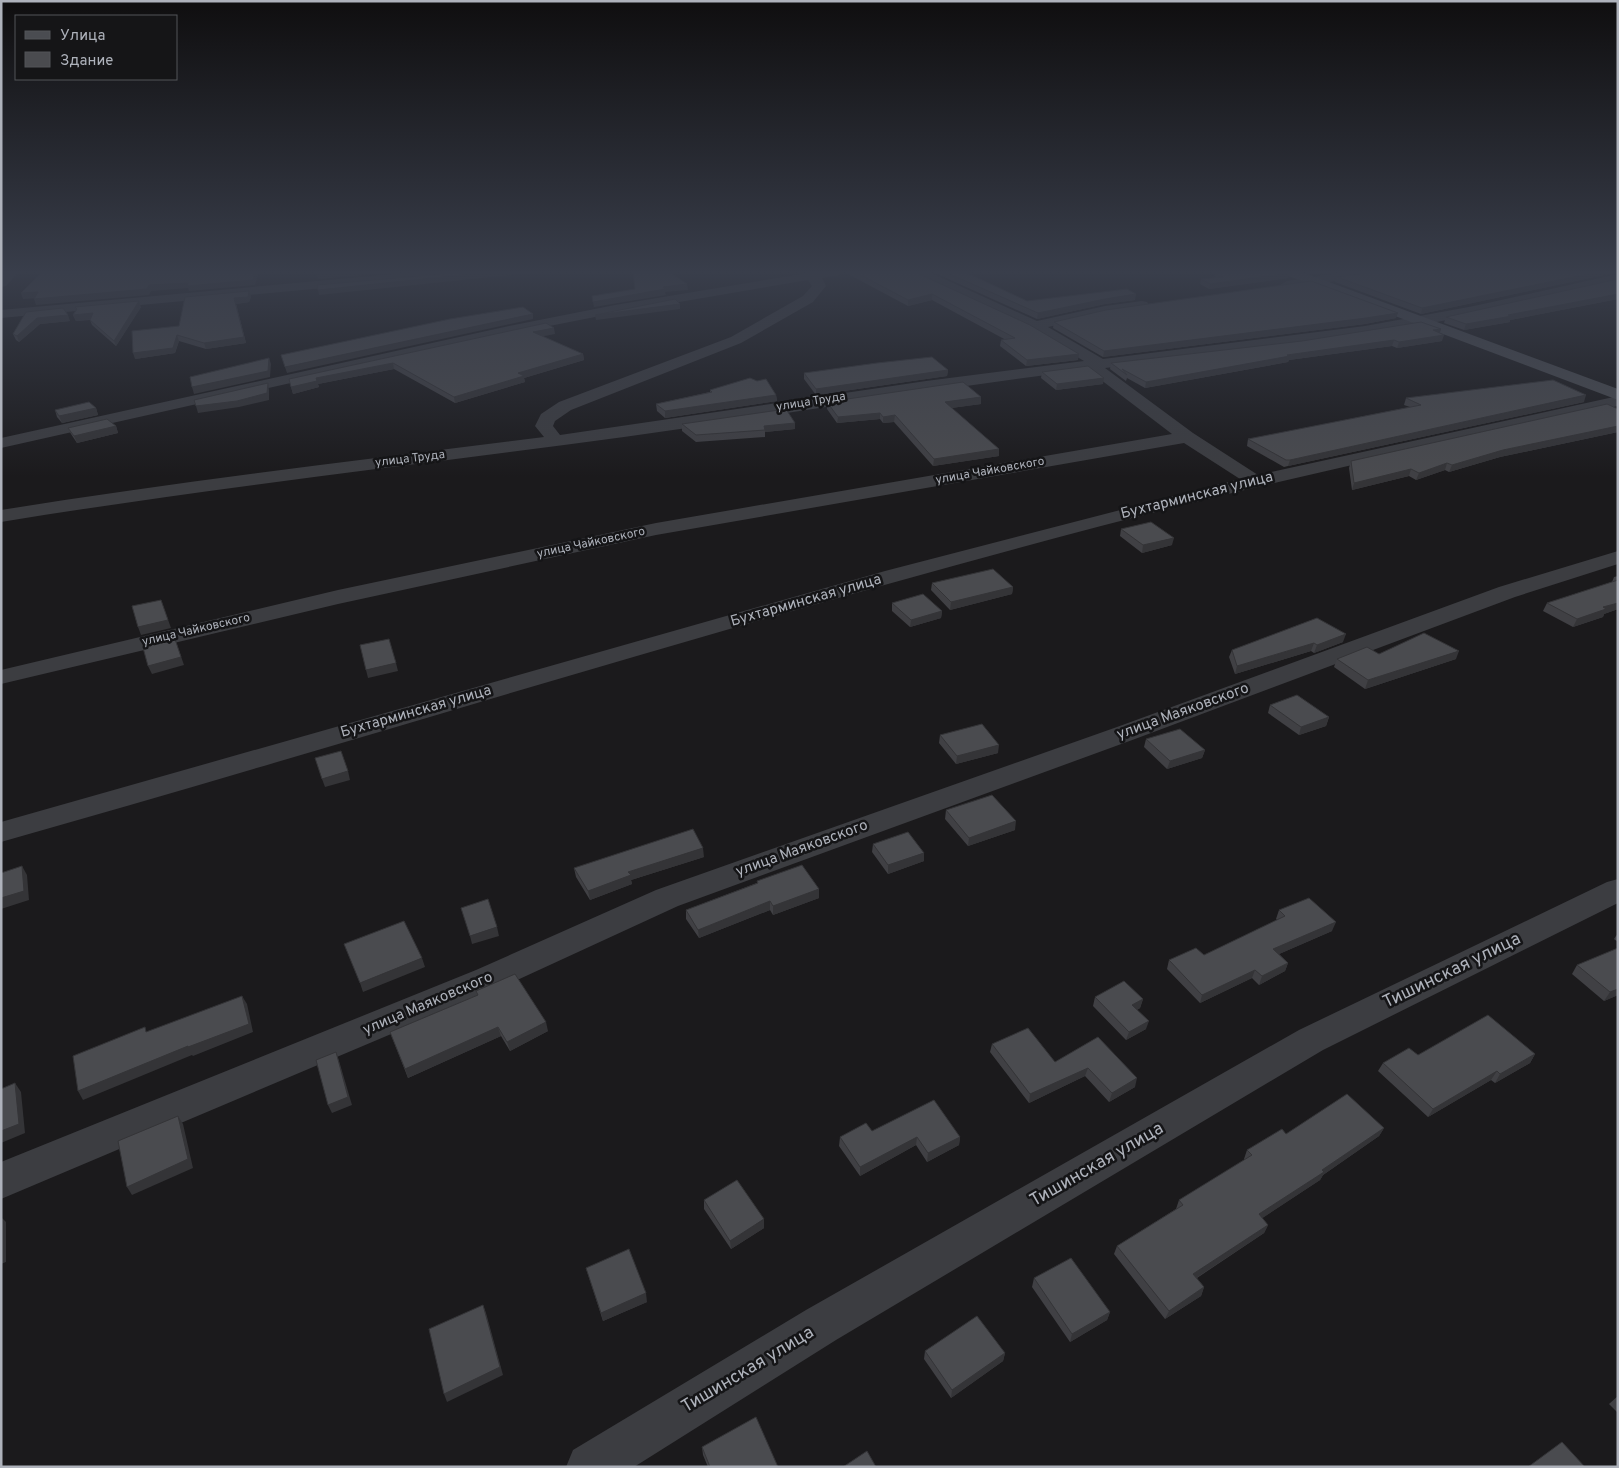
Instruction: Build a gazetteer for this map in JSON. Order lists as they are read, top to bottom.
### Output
{
  "streets": {
    "street": [
      "улица Труда",
      "улица Чайковского",
      "Бухтарминская улица",
      "улица Маяковского",
      "Тишинская улица"
    ]
  },
  "legend": ["Улица", "Здание"]
}
